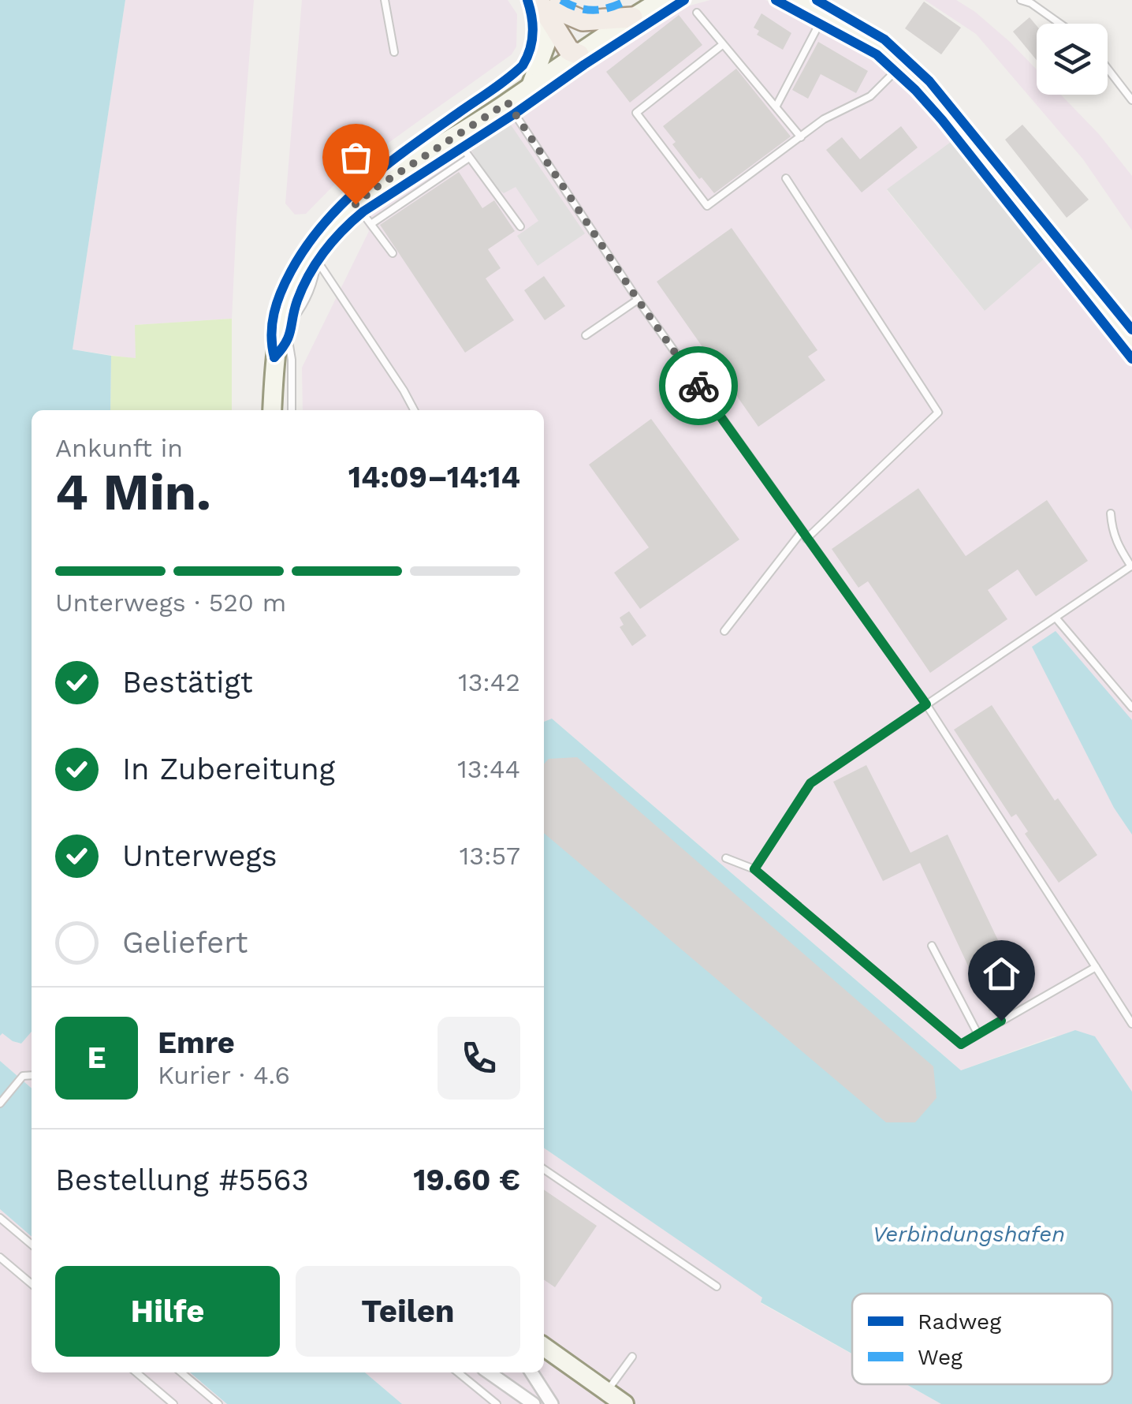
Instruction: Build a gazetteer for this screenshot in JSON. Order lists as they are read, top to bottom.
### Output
{
  "water": ["Verbindungshafen"],
  "legend": ["Radweg", "Weg"],
  "page": {
    "heading": ["4 Min.", "Ankunft in", "14:09–14:14"],
    "panel": [
      "Emre",
      "Kurier · 4.6",
      "Bestellung #5563",
      "19.60 €"
    ],
    "bar": "Unterwegs · 520 m",
    "list": [
      ["Bestätigt", "13:42"],
      ["In Zubereitung", "13:44"],
      ["Unterwegs", "13:57"],
      "Geliefert"
    ],
    "round": "E",
    "buttons": ["Hilfe", "Teilen"]
  }
}
